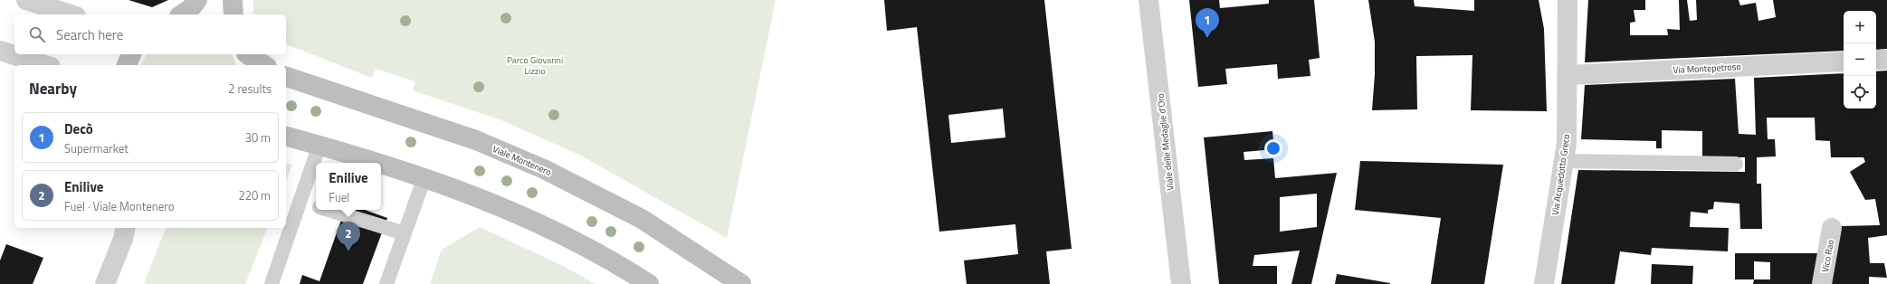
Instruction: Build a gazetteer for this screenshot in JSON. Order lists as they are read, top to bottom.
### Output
{
  "streets": {
    "main road": ["Viale Montenero"],
    "street": [
      "Via Montepetroso",
      "Viale delle Medaglie d'Oro",
      "Via Acquedotto Greco",
      "Vico Rao"
    ]
  },
  "crossings": [
    ["Via Montepetroso", "Via Acquedotto Greco"]
  ],
  "parks": ["Parco Giovanni Lizzio"],
  "page": {
    "pins": ["1", "2"],
    "map_buttons": ["+", "−"],
    "search": "Search here",
    "heading": ["Nearby", "2 results"],
    "list": [
      {
        "mark": "1",
        "name": "Decò",
        "note": "Supermarket",
        "value": "30 m"
      },
      {
        "mark": "2",
        "name": "Enilive",
        "note": "Fuel · Viale Montenero",
        "value": "220 m"
      }
    ],
    "popup": ["Enilive", "Fuel"]
  }
}
